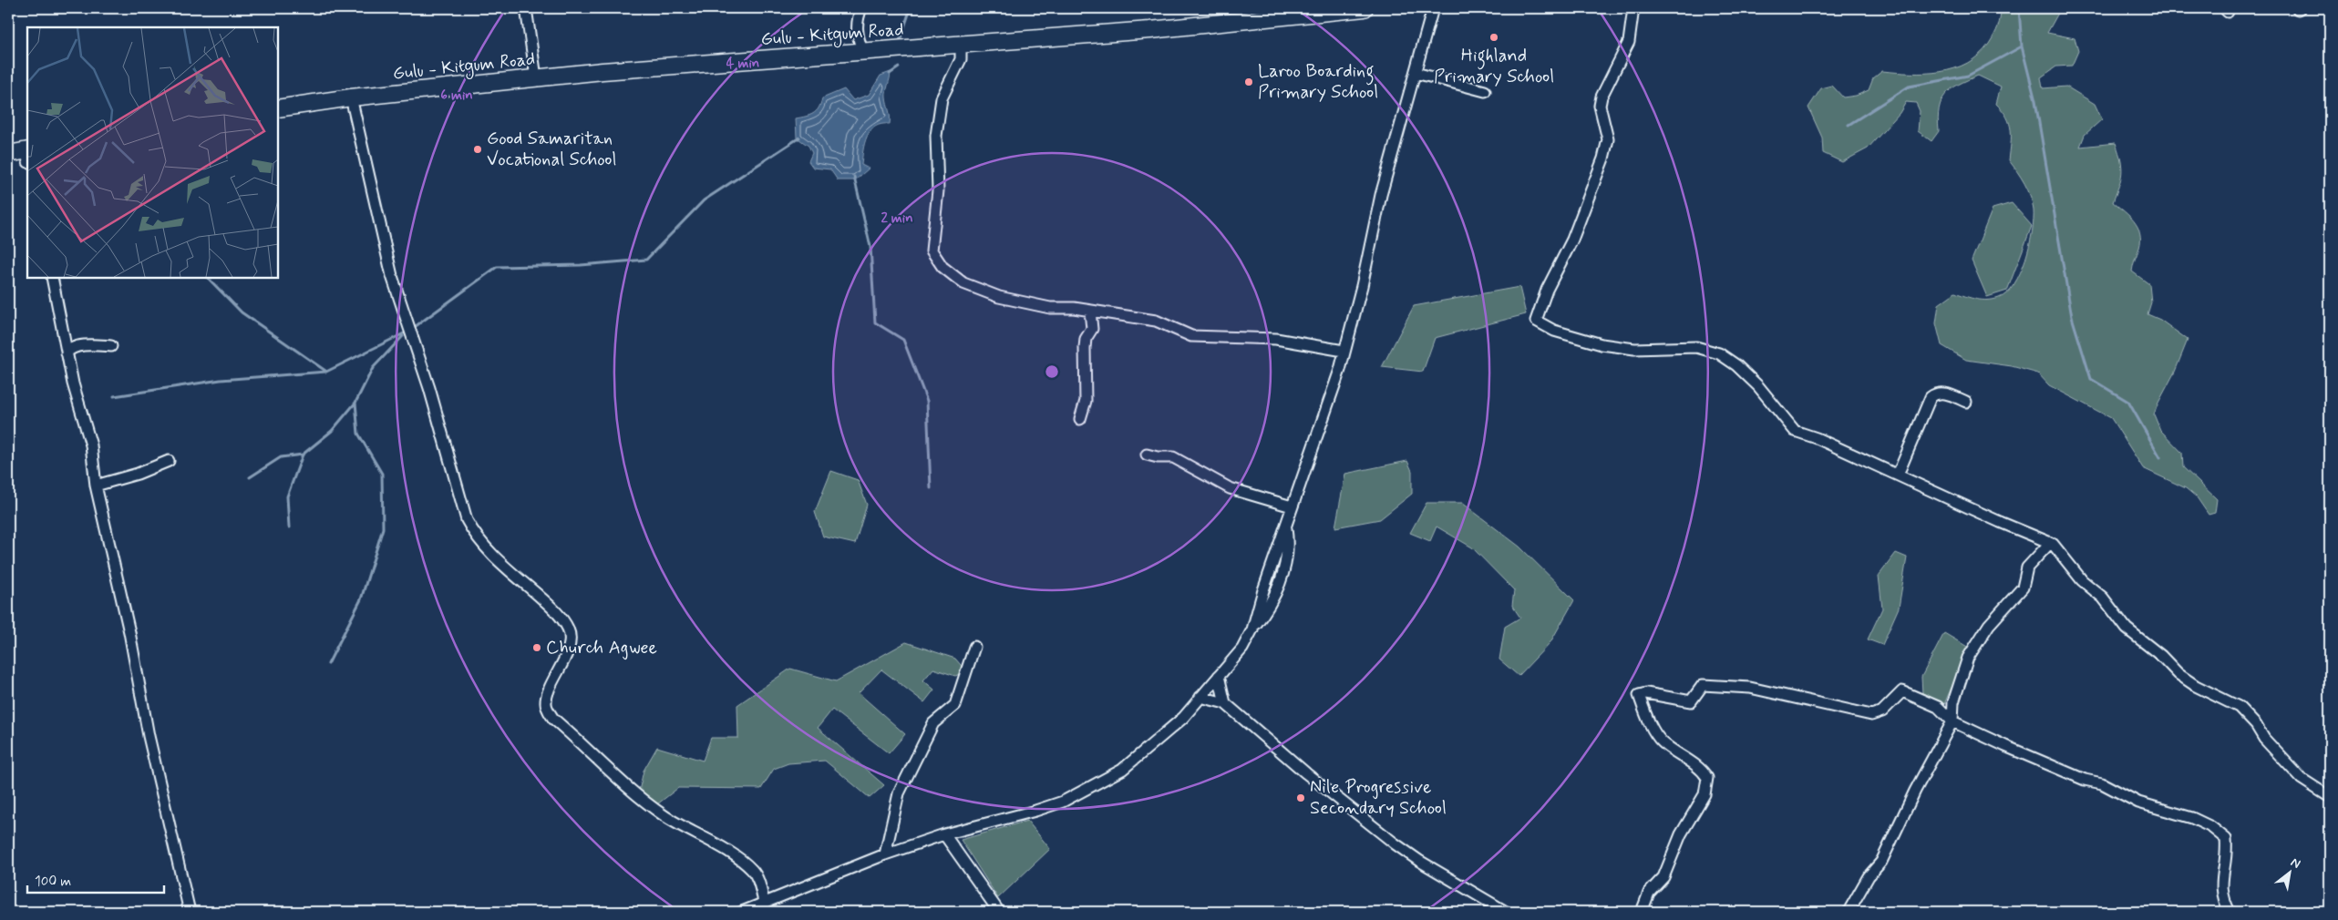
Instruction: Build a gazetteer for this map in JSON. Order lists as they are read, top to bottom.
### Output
{
  "streets": {
    "main road": ["Gulu - Kitgum Road"]
  },
  "places": [
    "Highland Primary School",
    "Laroo Boarding Primary School",
    "Good Samaritan Vocational School",
    "Church Agwee",
    "Nile Progressive Secondary School"
  ],
  "scale_bar": "100 m",
  "north": "top right",
  "rings": ["4 min", "6 min", "2 min"]
}
